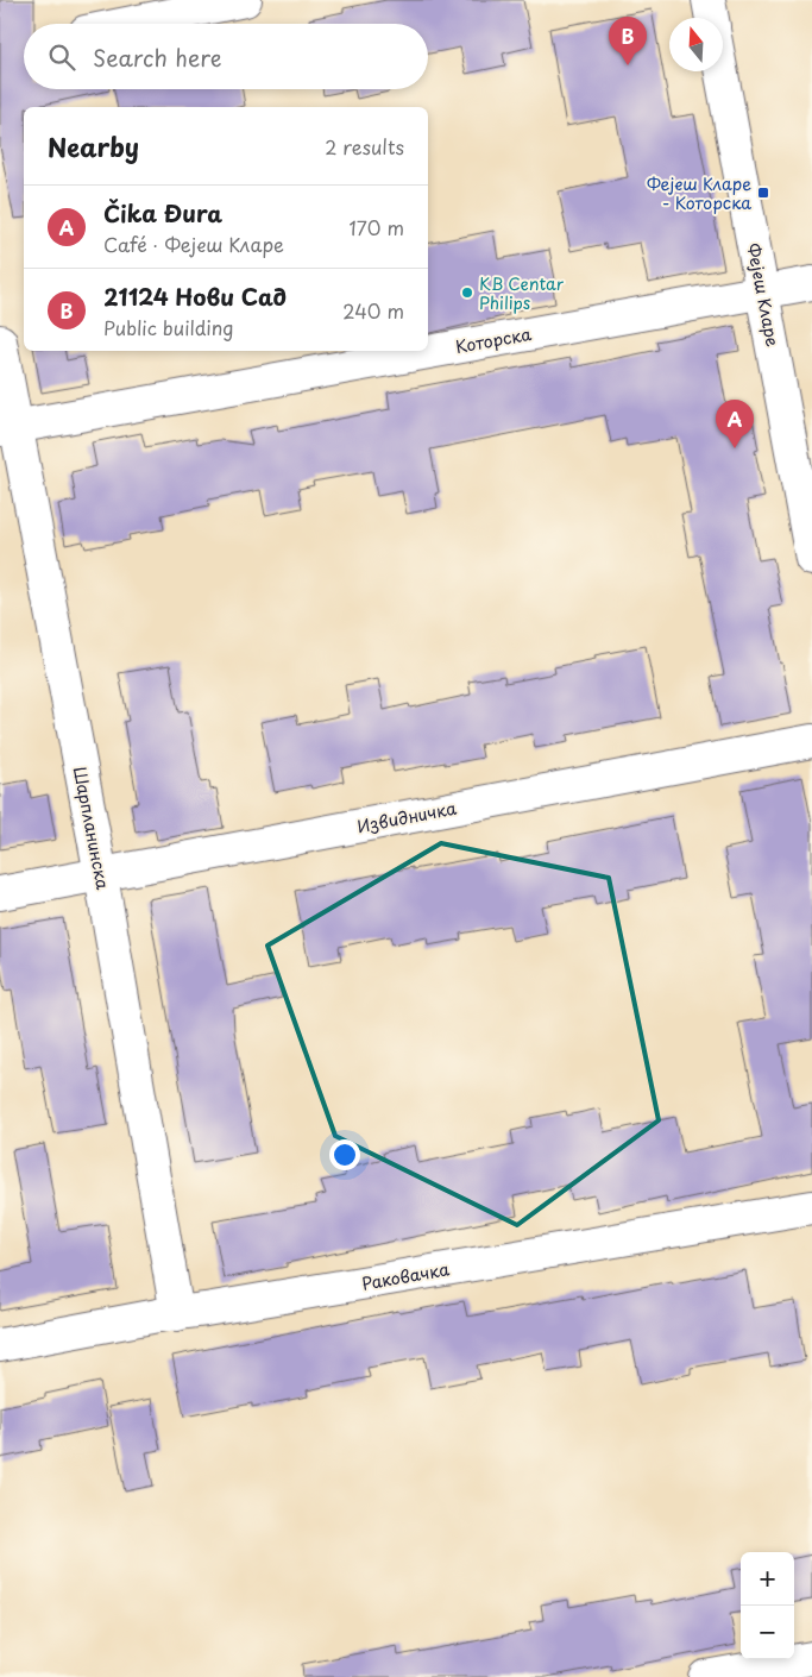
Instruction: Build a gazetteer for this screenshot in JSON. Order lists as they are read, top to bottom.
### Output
{
  "streets": {
    "street": [
      "Фејеш Кларе",
      "Которска",
      "Извидничка",
      "Шарпланинска",
      "Раковачка"
    ]
  },
  "crossings": [
    ["Фејеш Кларе", "Которска"],
    ["Которска", "Шарпланинска"],
    ["Извидничка", "Шарпланинска"],
    ["Шарпланинска", "Раковачка"]
  ],
  "places": {
    "transit": ["Фејеш Кларе - Которска"],
    "other": ["KB Centar Philips"]
  },
  "north": "top",
  "page": {
    "pins": ["B", "A"],
    "search": "Search here",
    "heading": ["Nearby", "2 results"],
    "list": [
      {
        "mark": "A",
        "name": "Čika Đura",
        "note": "Café · Фејеш Кларе",
        "value": "170 m"
      },
      {
        "mark": "B",
        "name": "21124 Нови Сад",
        "note": "Public building",
        "value": "240 m"
      }
    ],
    "map_buttons": ["+", "−"]
  }
}
